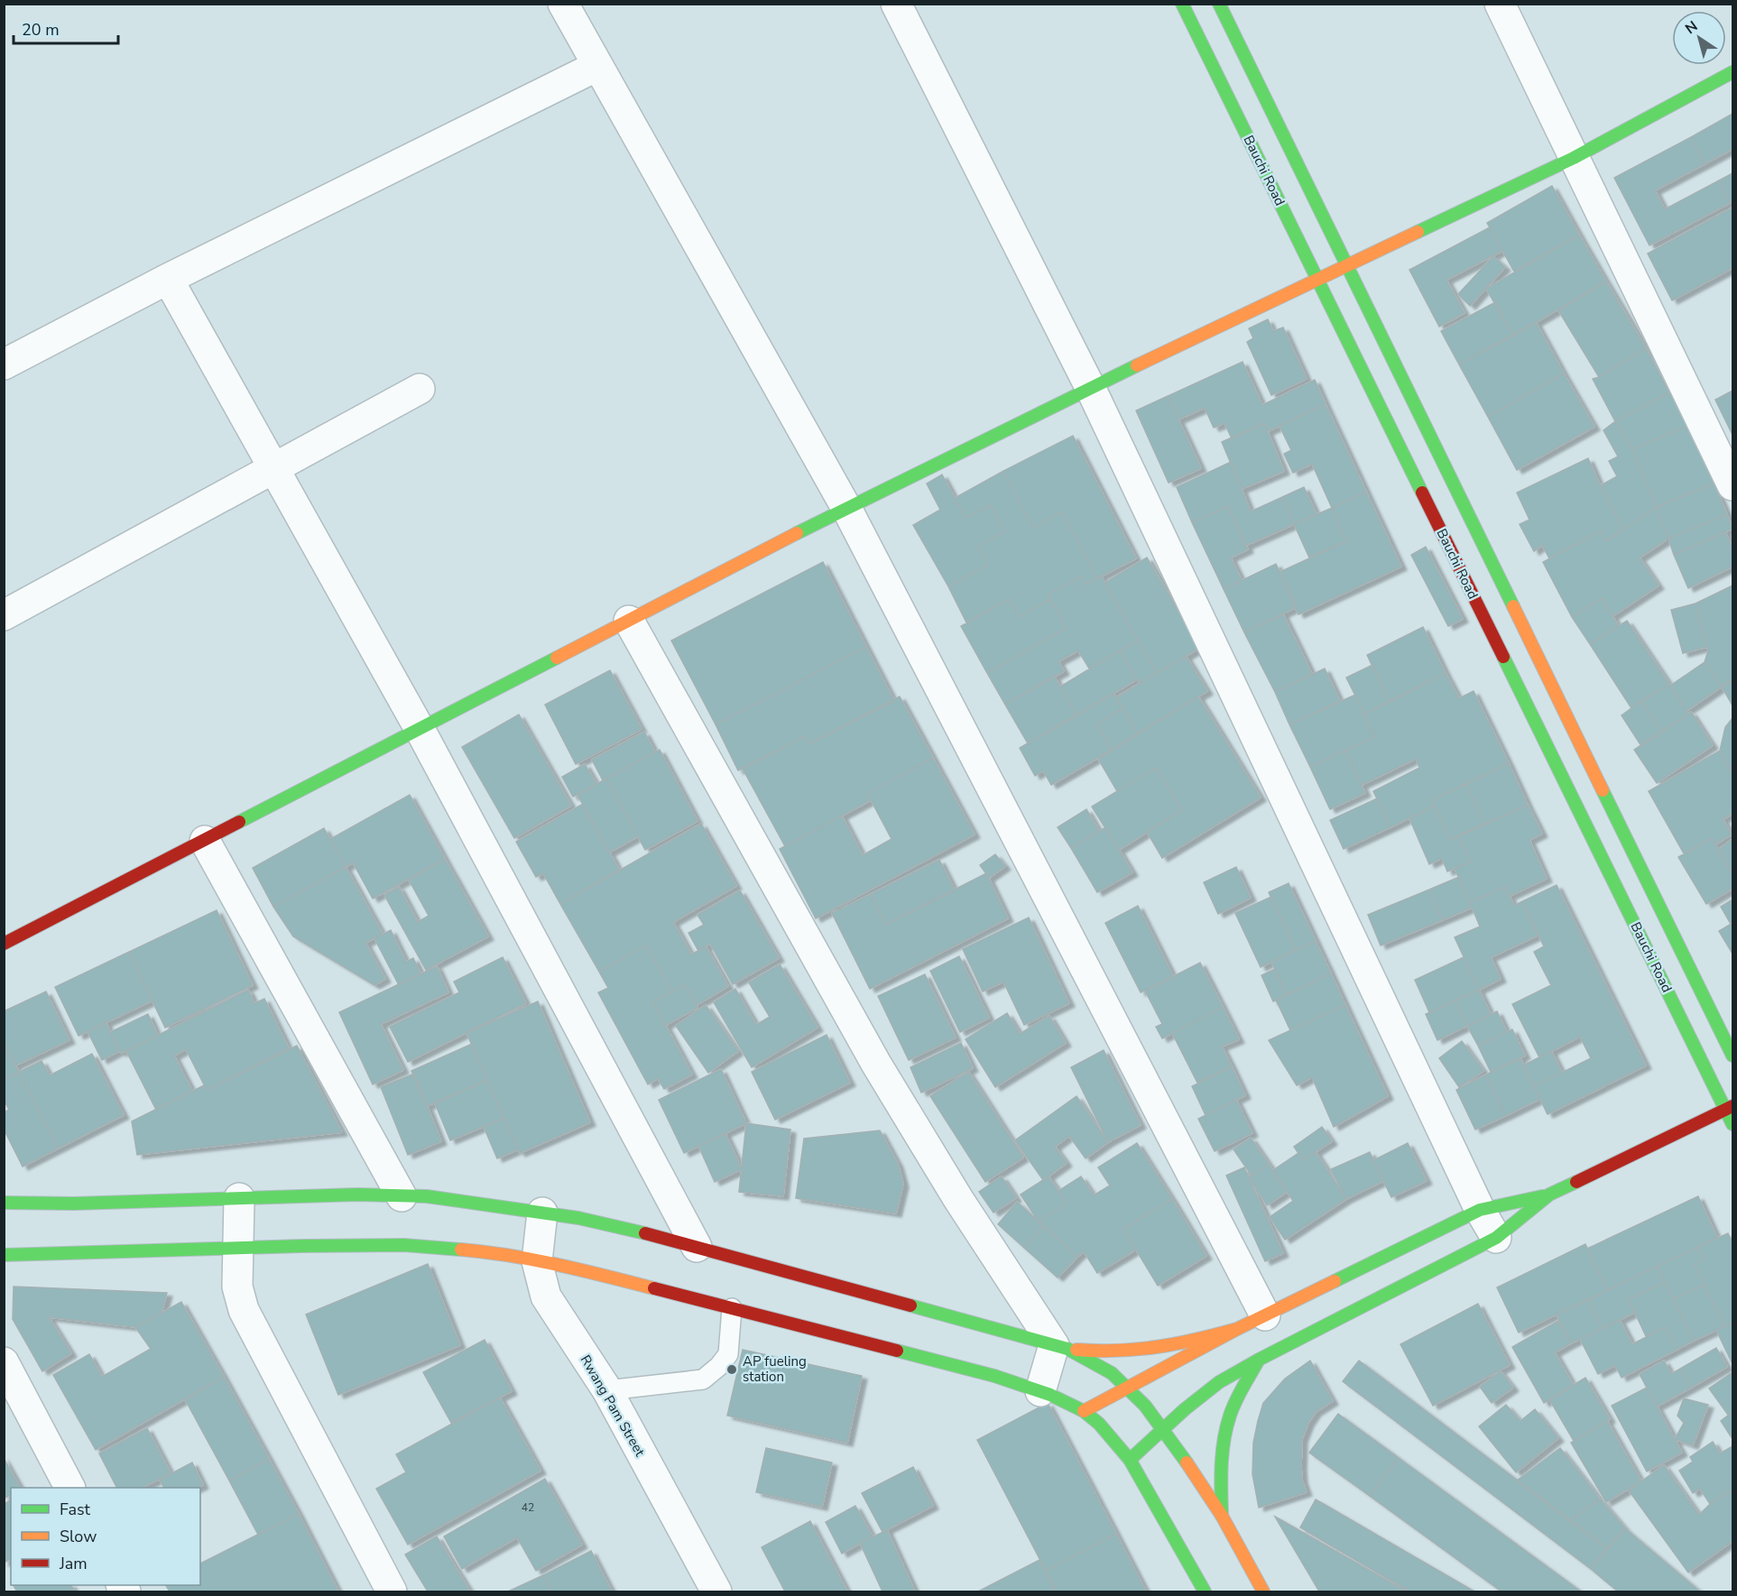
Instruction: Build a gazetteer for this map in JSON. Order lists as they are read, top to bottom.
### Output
{
  "streets": {
    "main road": ["Bauchi Road"],
    "street": ["Rwang Pam Street"]
  },
  "places": ["AP fueling station"],
  "house_numbers": ["42"],
  "legend": ["Fast", "Slow", "Jam"],
  "scale_bar": "20 m",
  "north": "top left"
}
